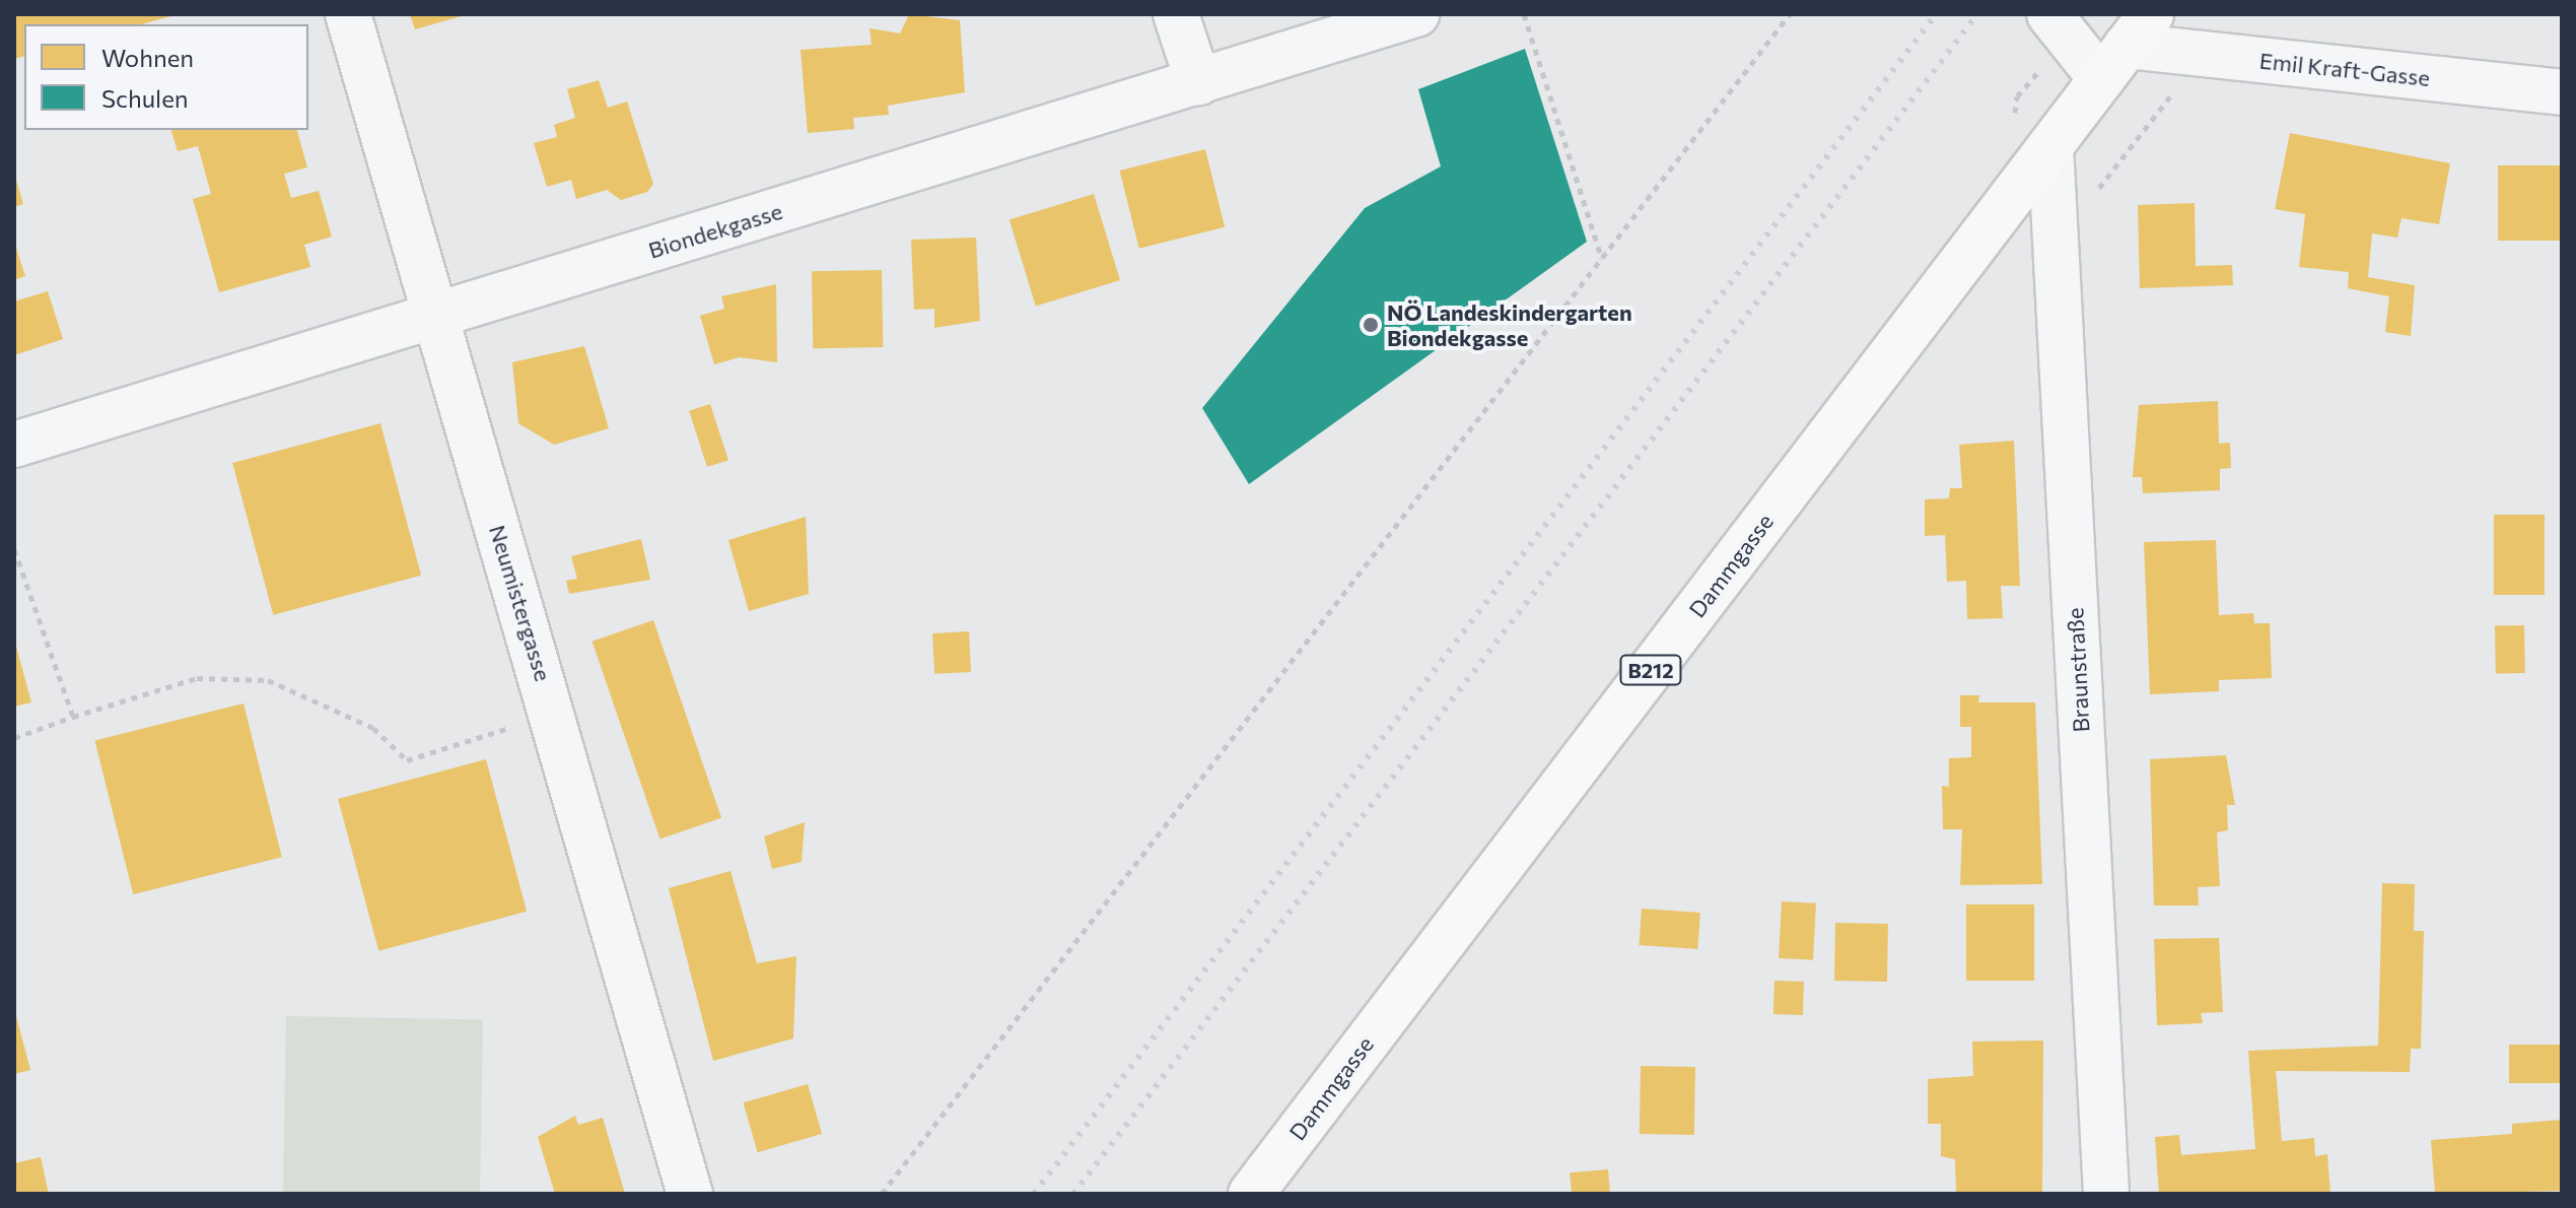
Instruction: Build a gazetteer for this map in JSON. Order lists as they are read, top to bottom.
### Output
{
  "streets": {
    "main road": ["Dammgasse", "B212"],
    "street": [
      "Emil Kraft-Gasse",
      "Biondekgasse",
      "Neumistergasse",
      "Braunstraße"
    ]
  },
  "crossings": [
    ["Emil Kraft-Gasse", "Dammgasse"],
    ["Biondekgasse", "Neumistergasse"],
    ["Dammgasse", "Braunstraße"]
  ],
  "places": ["NÖ Landeskindergarten Biondekgasse"],
  "legend": ["Wohnen", "Schulen"]
}
